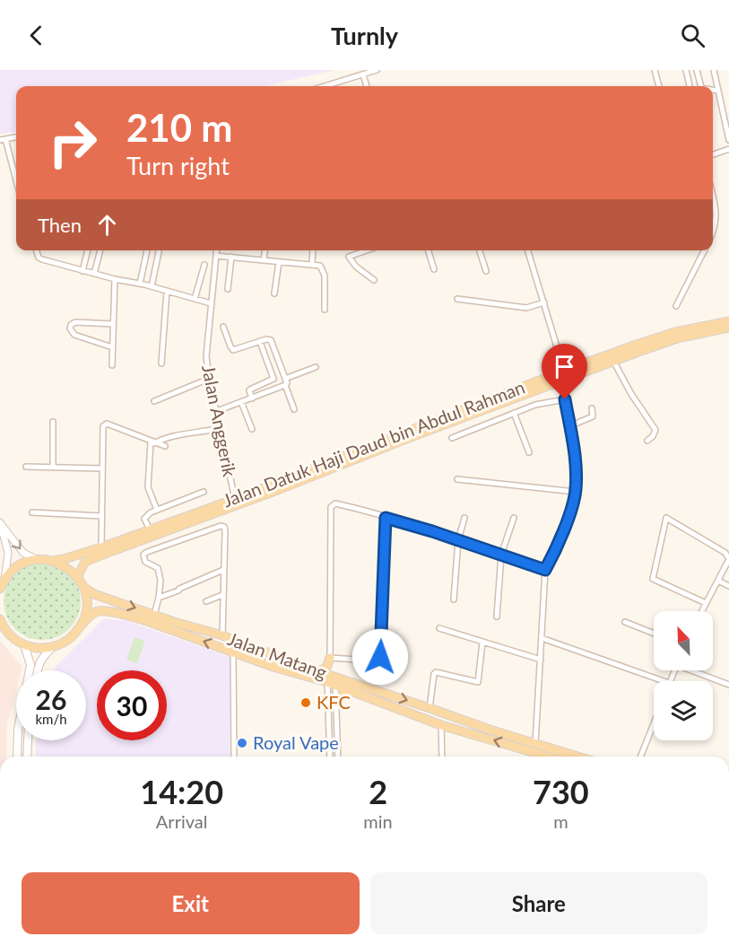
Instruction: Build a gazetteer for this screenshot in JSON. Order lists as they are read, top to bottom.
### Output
{
  "streets": {
    "main road": ["Jalan Datuk Haji Daud bin Abdul Rahman", "Jalan Matang"],
    "street": ["Jalan Anggerik"]
  },
  "crossings": [
    ["Jalan Anggerik", "Jalan Datuk Haji Daud bin Abdul Rahman"]
  ],
  "places": ["KFC", "Royal Vape"],
  "north": "top left",
  "page": {
    "header": "Turnly",
    "turn": ["210 m", "Turn right"],
    "then": "Then",
    "speed": "26 km/h",
    "limit": "30",
    "eta": [
      "14:20",
      "Arrival",
      "2",
      "min",
      "730",
      "m"
    ],
    "buttons": ["Exit", "Share"]
  }
}
